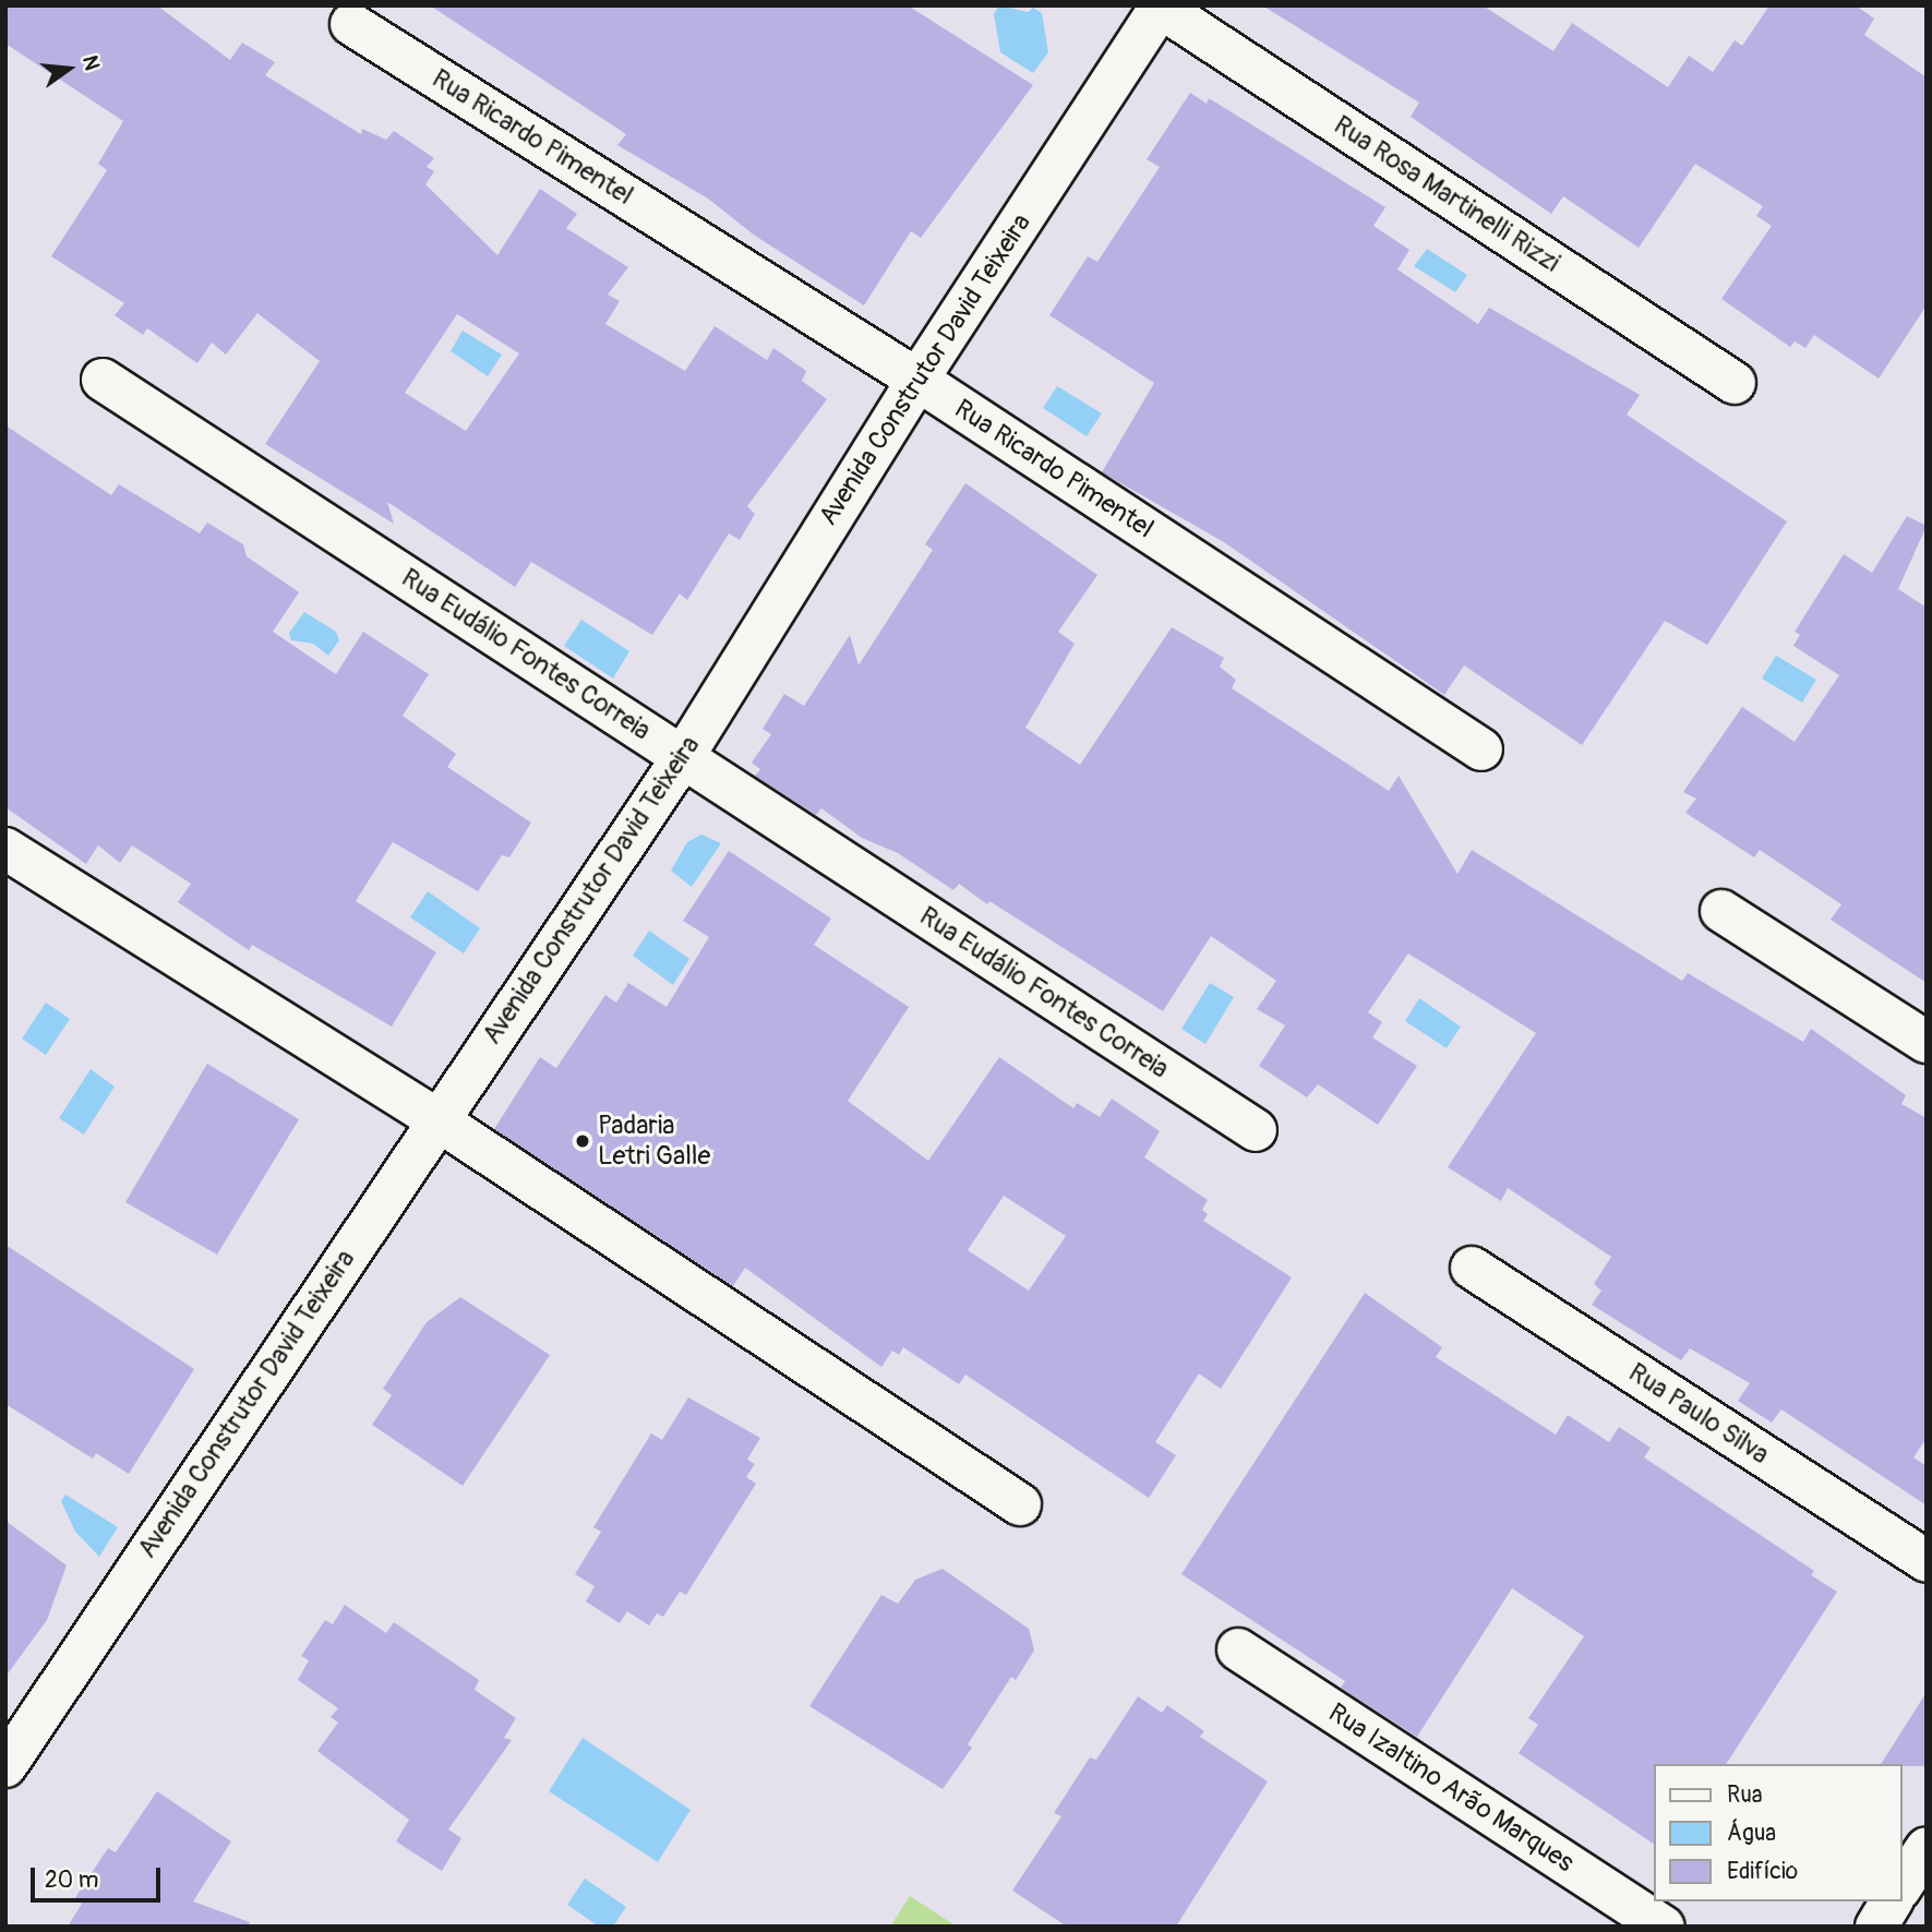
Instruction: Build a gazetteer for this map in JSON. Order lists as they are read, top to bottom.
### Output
{
  "streets": {
    "street": [
      "Rua Ricardo Pimentel",
      "Rua Rosa Martinelli Rizzi",
      "Avenida Construtor David Teixeira",
      "Rua Eudálio Fontes Correia",
      "Rua Paulo Silva",
      "Rua Izaltino Arão Marques"
    ]
  },
  "crossings": [
    ["Rua Ricardo Pimentel", "Avenida Construtor David Teixeira"],
    ["Rua Rosa Martinelli Rizzi", "Avenida Construtor David Teixeira"],
    ["Avenida Construtor David Teixeira", "Rua Eudálio Fontes Correia"]
  ],
  "places": ["Padaria Letri Galle"],
  "legend": ["Rua", "Água", "Edifício"],
  "scale_bar": "20 m",
  "north": "right"
}
